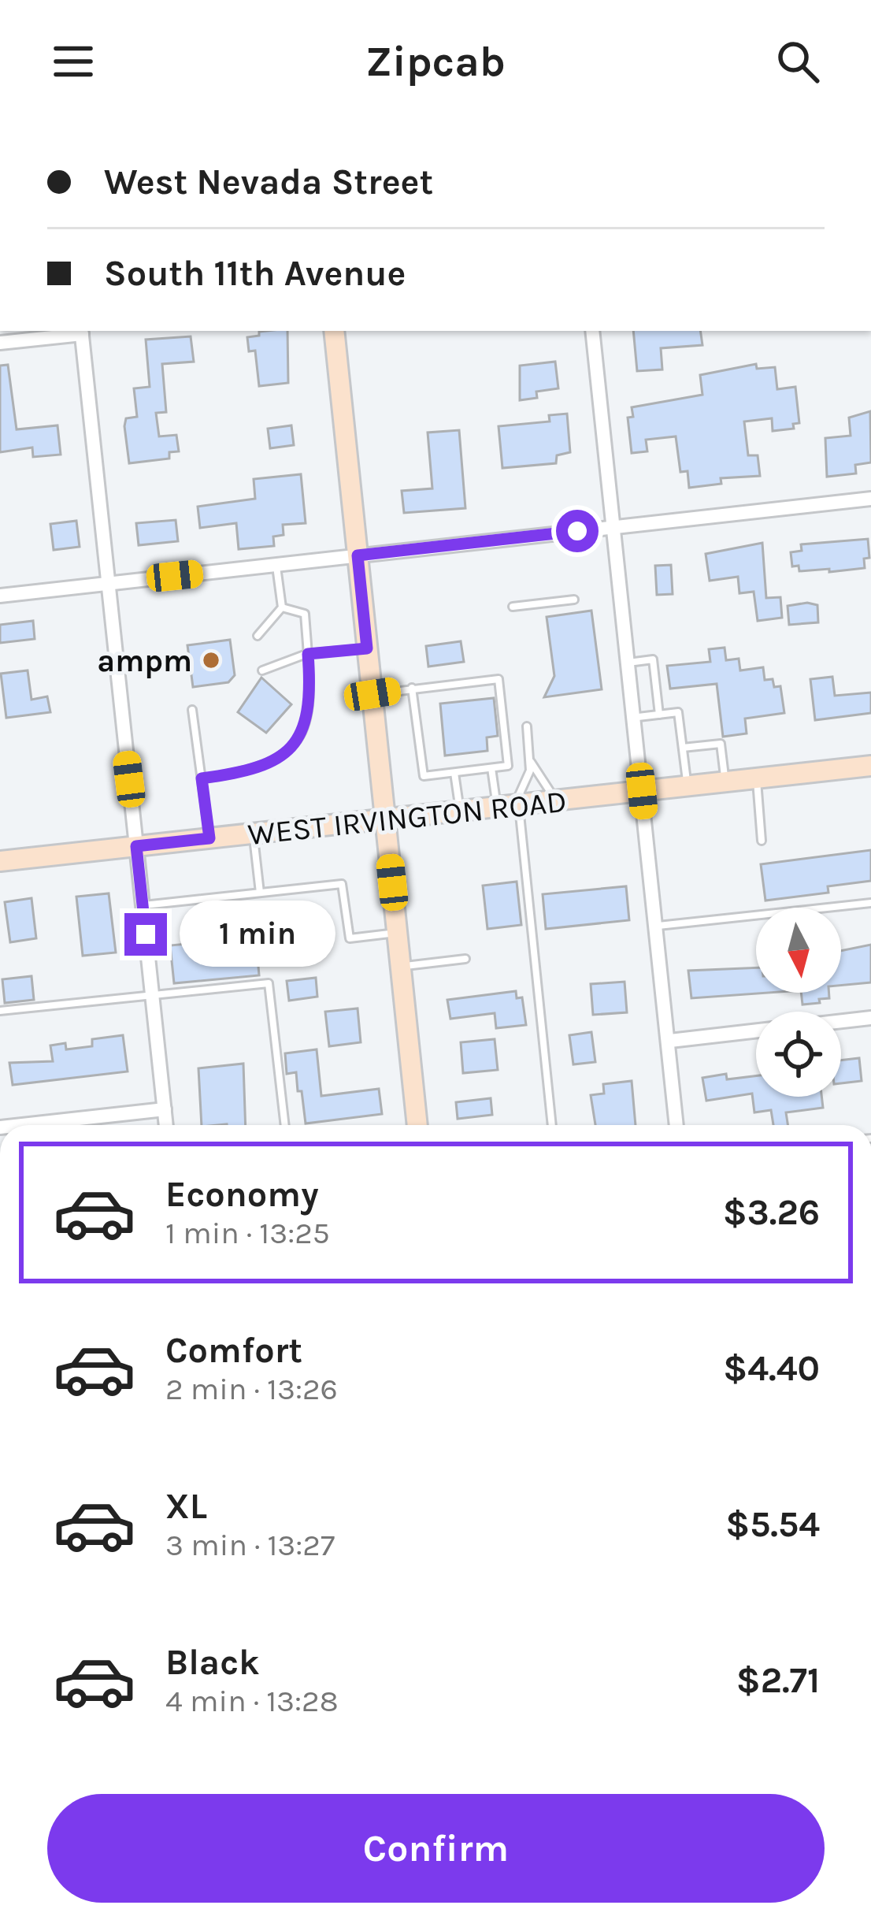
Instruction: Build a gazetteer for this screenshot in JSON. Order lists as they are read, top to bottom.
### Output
{
  "streets": {
    "main road": ["WEST IRVINGTON ROAD"]
  },
  "places": ["ampm"],
  "north": "bottom",
  "page": {
    "header": "Zipcab",
    "banner": ["West Nevada Street", "South 11th Avenue"],
    "bubble": "1 min",
    "list": [
      {
        "name": "Economy",
        "note": "1 min · 13:25",
        "value": "$3.26"
      },
      {
        "name": "Comfort",
        "note": "2 min · 13:26",
        "value": "$4.40"
      },
      {
        "name": "XL",
        "note": "3 min · 13:27",
        "value": "$5.54"
      },
      {
        "name": "Black",
        "note": "4 min · 13:28",
        "value": "$2.71"
      }
    ],
    "buttons": "Confirm"
  }
}
